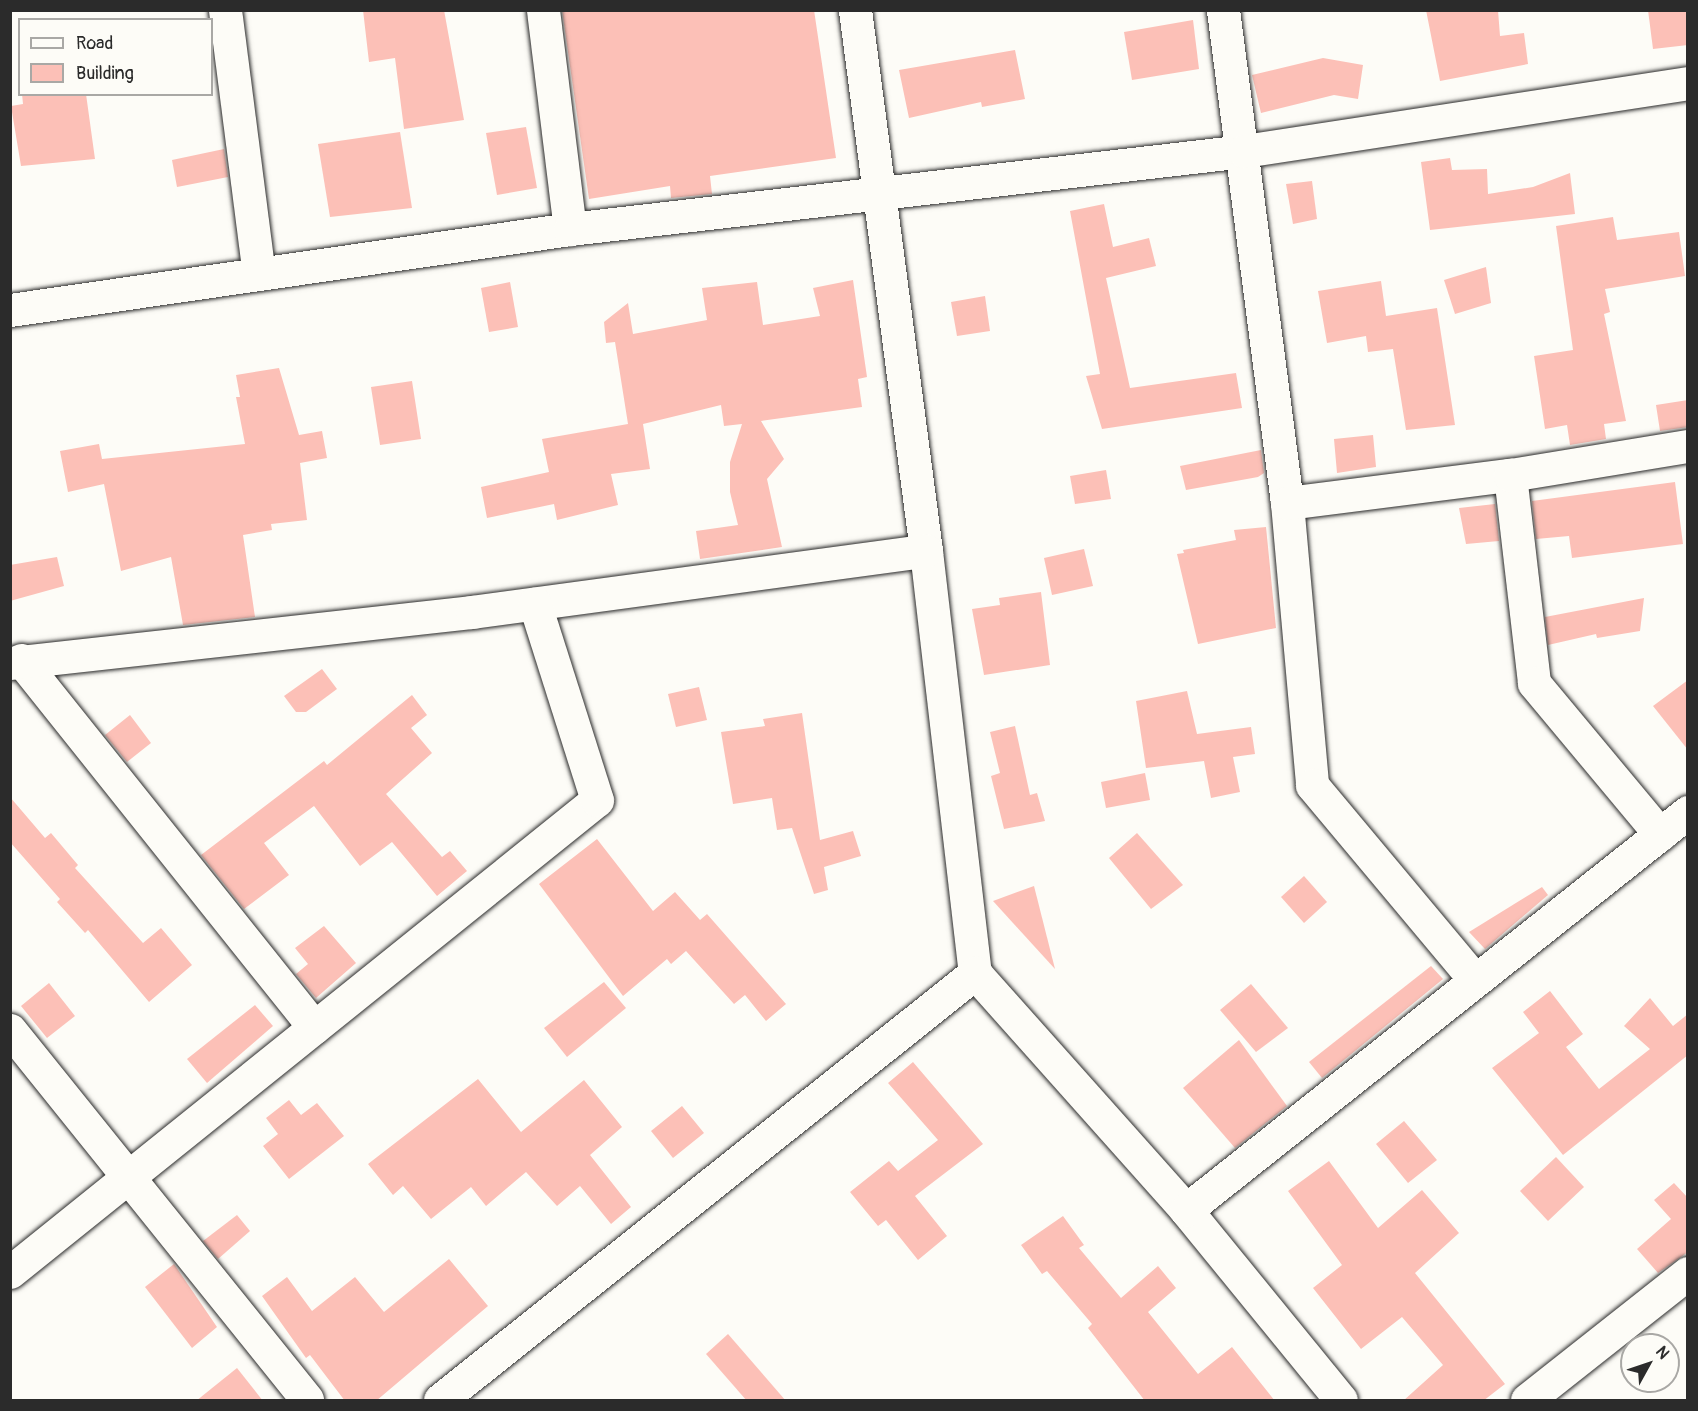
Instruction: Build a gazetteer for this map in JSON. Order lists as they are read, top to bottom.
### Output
{
  "legend": ["Road", "Building"],
  "north": "top right"
}
